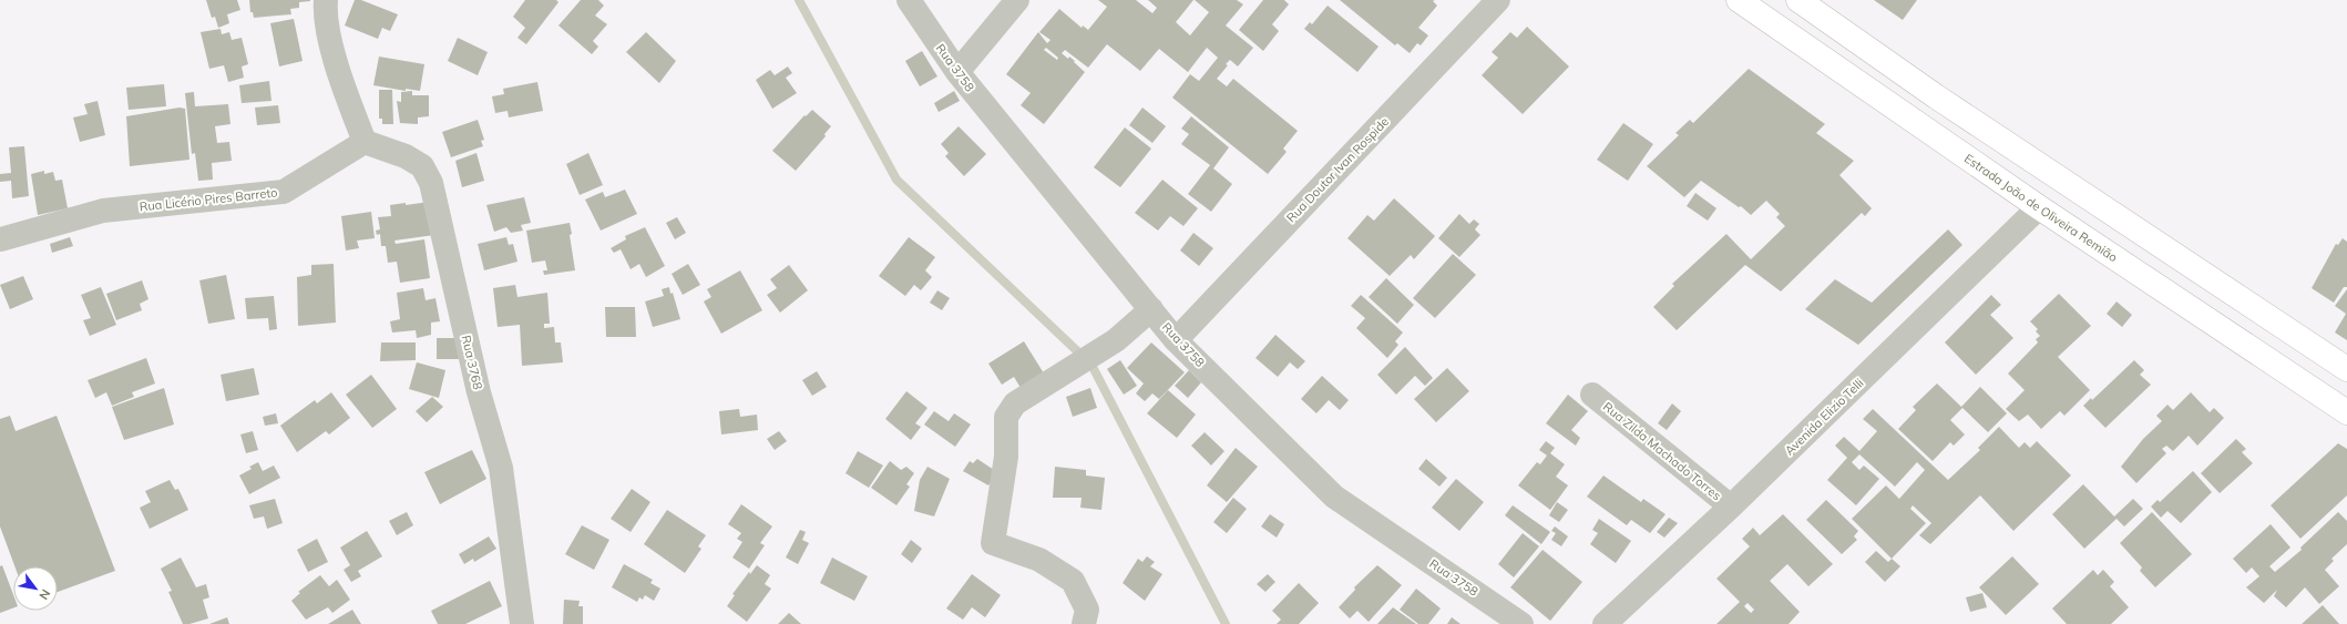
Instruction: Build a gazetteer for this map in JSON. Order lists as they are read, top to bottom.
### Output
{
  "streets": {
    "main road": ["Estrada João de Oliveira Remião"],
    "street": [
      "Rua 3758",
      "Rua Doutor Ivan Rospide",
      "Rua Licério Pires Barreto",
      "Rua 3768",
      "Avenida Elizio Telli",
      "Rua Zilda Machado Torres"
    ]
  },
  "crossings": [
    ["Rua 3758", "Rua Doutor Ivan Rospide"],
    ["Rua Licério Pires Barreto", "Rua 3768"],
    ["Estrada João de Oliveira Remião", "Avenida Elizio Telli"],
    ["Avenida Elizio Telli", "Rua Zilda Machado Torres"]
  ],
  "north": "bottom right"
}
